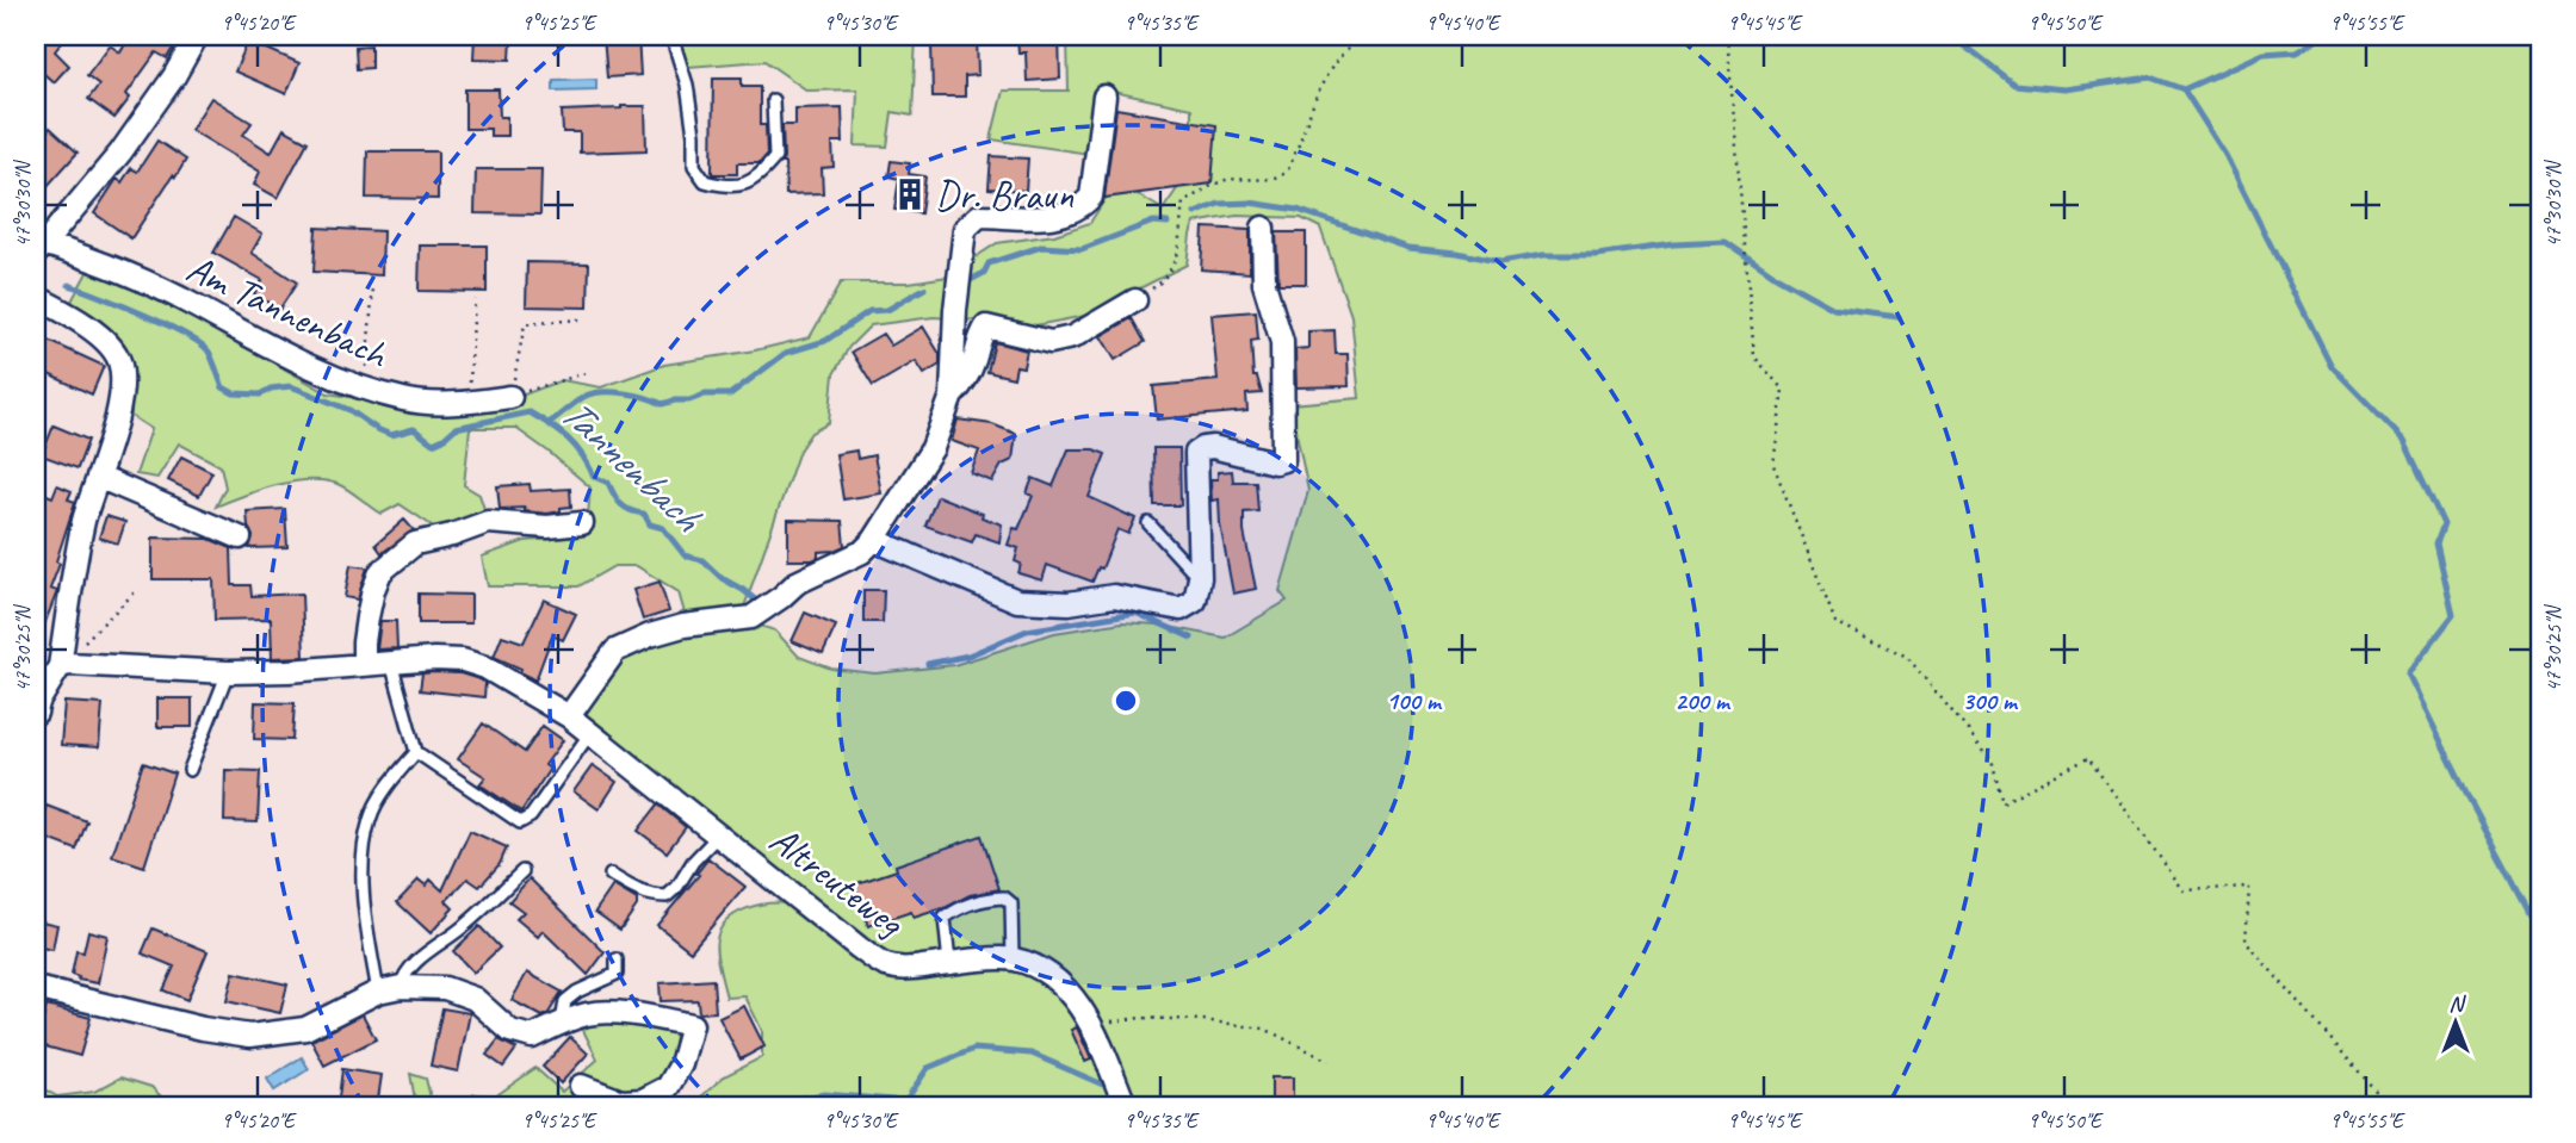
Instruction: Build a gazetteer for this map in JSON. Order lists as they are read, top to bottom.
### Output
{
  "streets": {
    "street": ["Am Tannenbach", "Altreuteweg"]
  },
  "water": ["Tannenbach"],
  "places": {
    "building": ["Dr. Braun"]
  },
  "north": "top",
  "coordinates": [
    "9°45'20\"E",
    "9°45'25\"E",
    "9°45'30\"E",
    "9°45'35\"E",
    "9°45'40\"E",
    "9°45'45\"E",
    "9°45'50\"E",
    "9°45'55\"E",
    "47°30'30\"N",
    "47°30'25\"N"
  ],
  "rings": ["100 m", "200 m", "300 m"]
}
